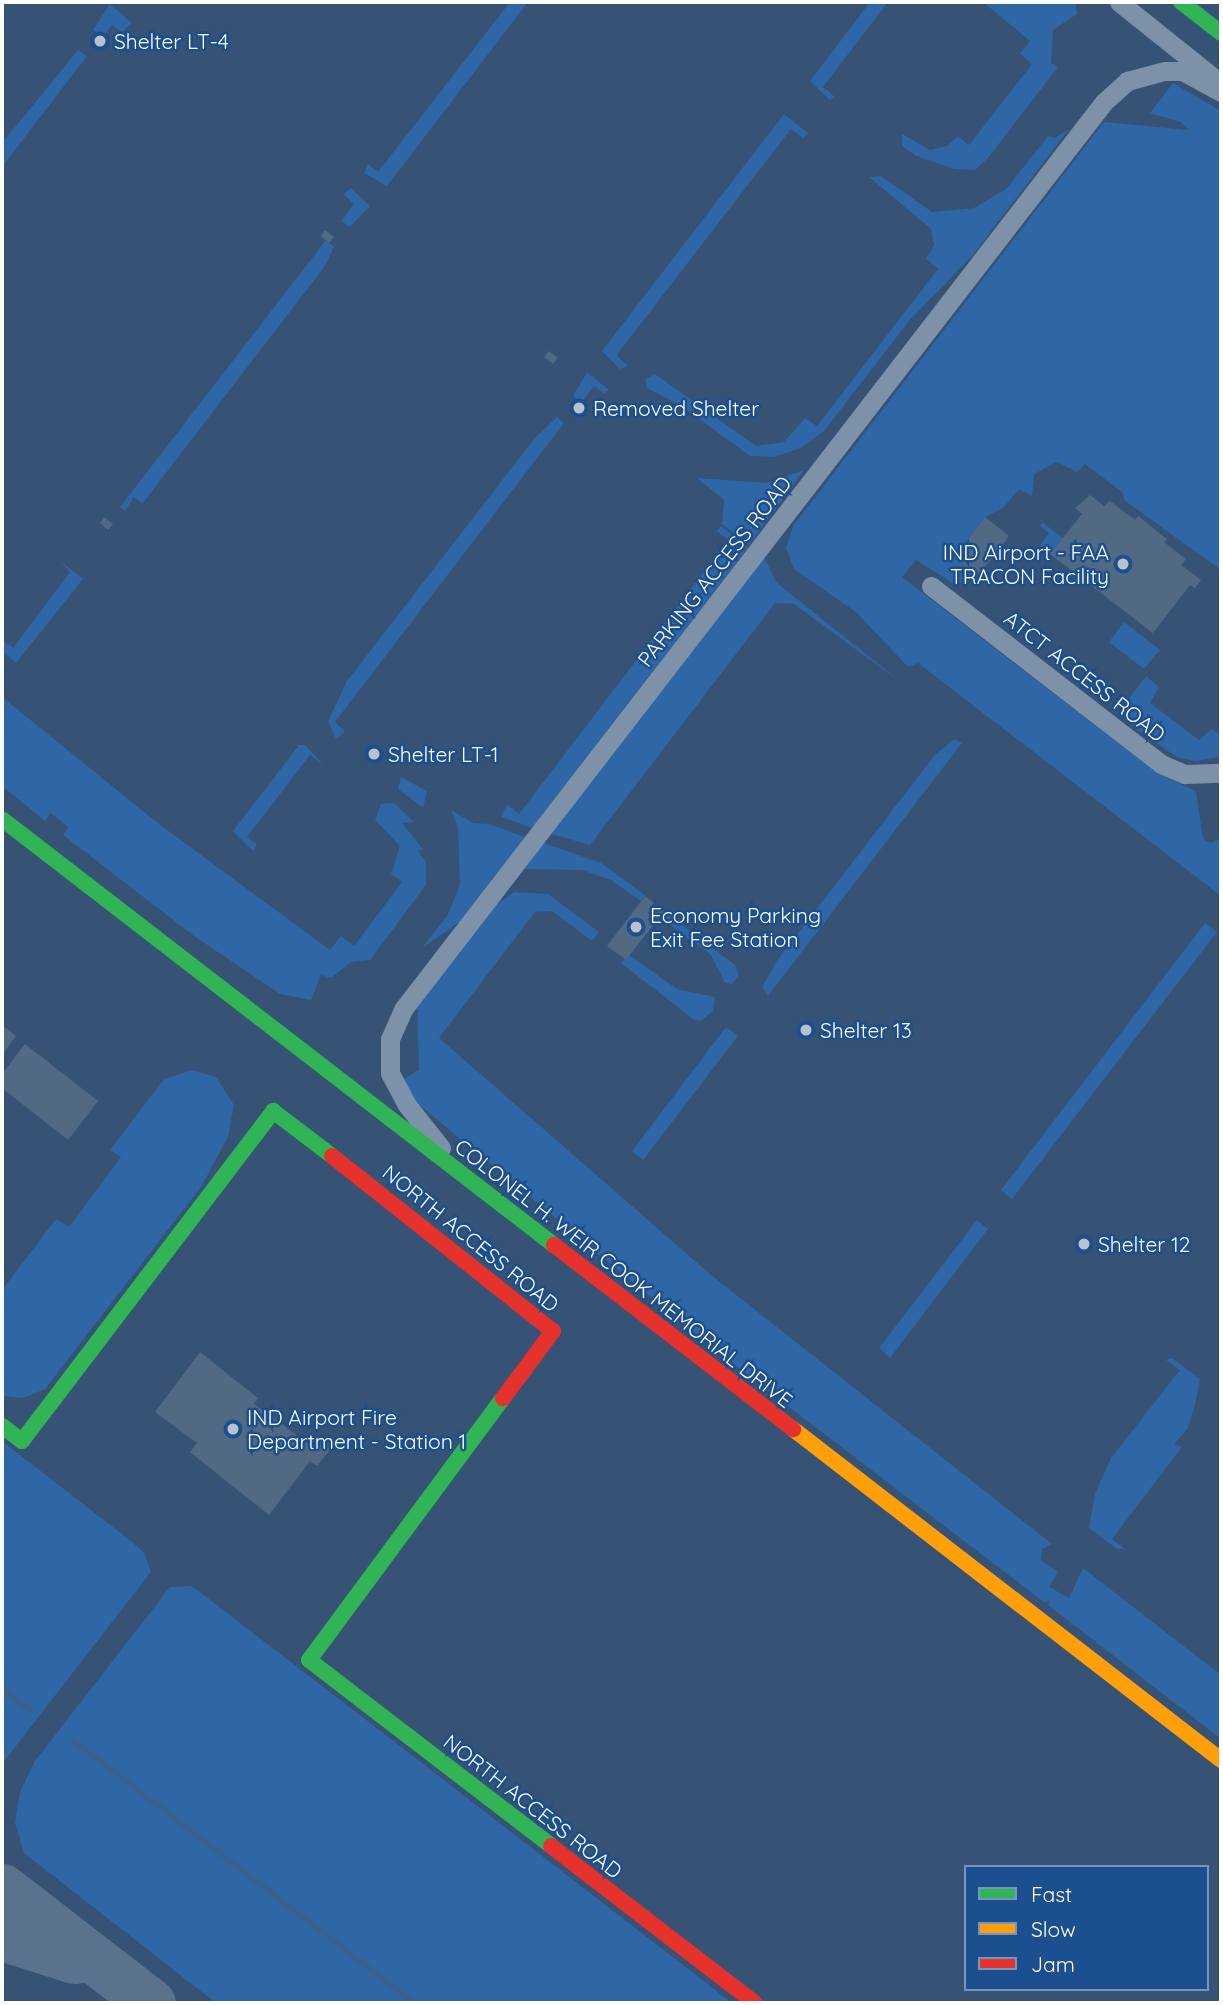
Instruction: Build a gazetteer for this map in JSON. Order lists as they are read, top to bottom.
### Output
{
  "streets": {
    "street": [
      "PARKING ACCESS ROAD",
      "ATCT ACCESS ROAD",
      "NORTH ACCESS ROAD",
      "COLONEL H. WEIR COOK MEMORIAL DRIVE"
    ]
  },
  "crossings": [
    ["PARKING ACCESS ROAD", "COLONEL H. WEIR COOK MEMORIAL DRIVE"]
  ],
  "places": [
    "Shelter LT-4",
    "Removed Shelter",
    "IND Airport - FAA TRACON Facility",
    "Shelter LT-1",
    "Economy Parking Exit Fee Station",
    "Shelter 13",
    "Shelter 12",
    "IND Airport Fire Department - Station 1"
  ],
  "legend": ["Fast", "Slow", "Jam"]
}
